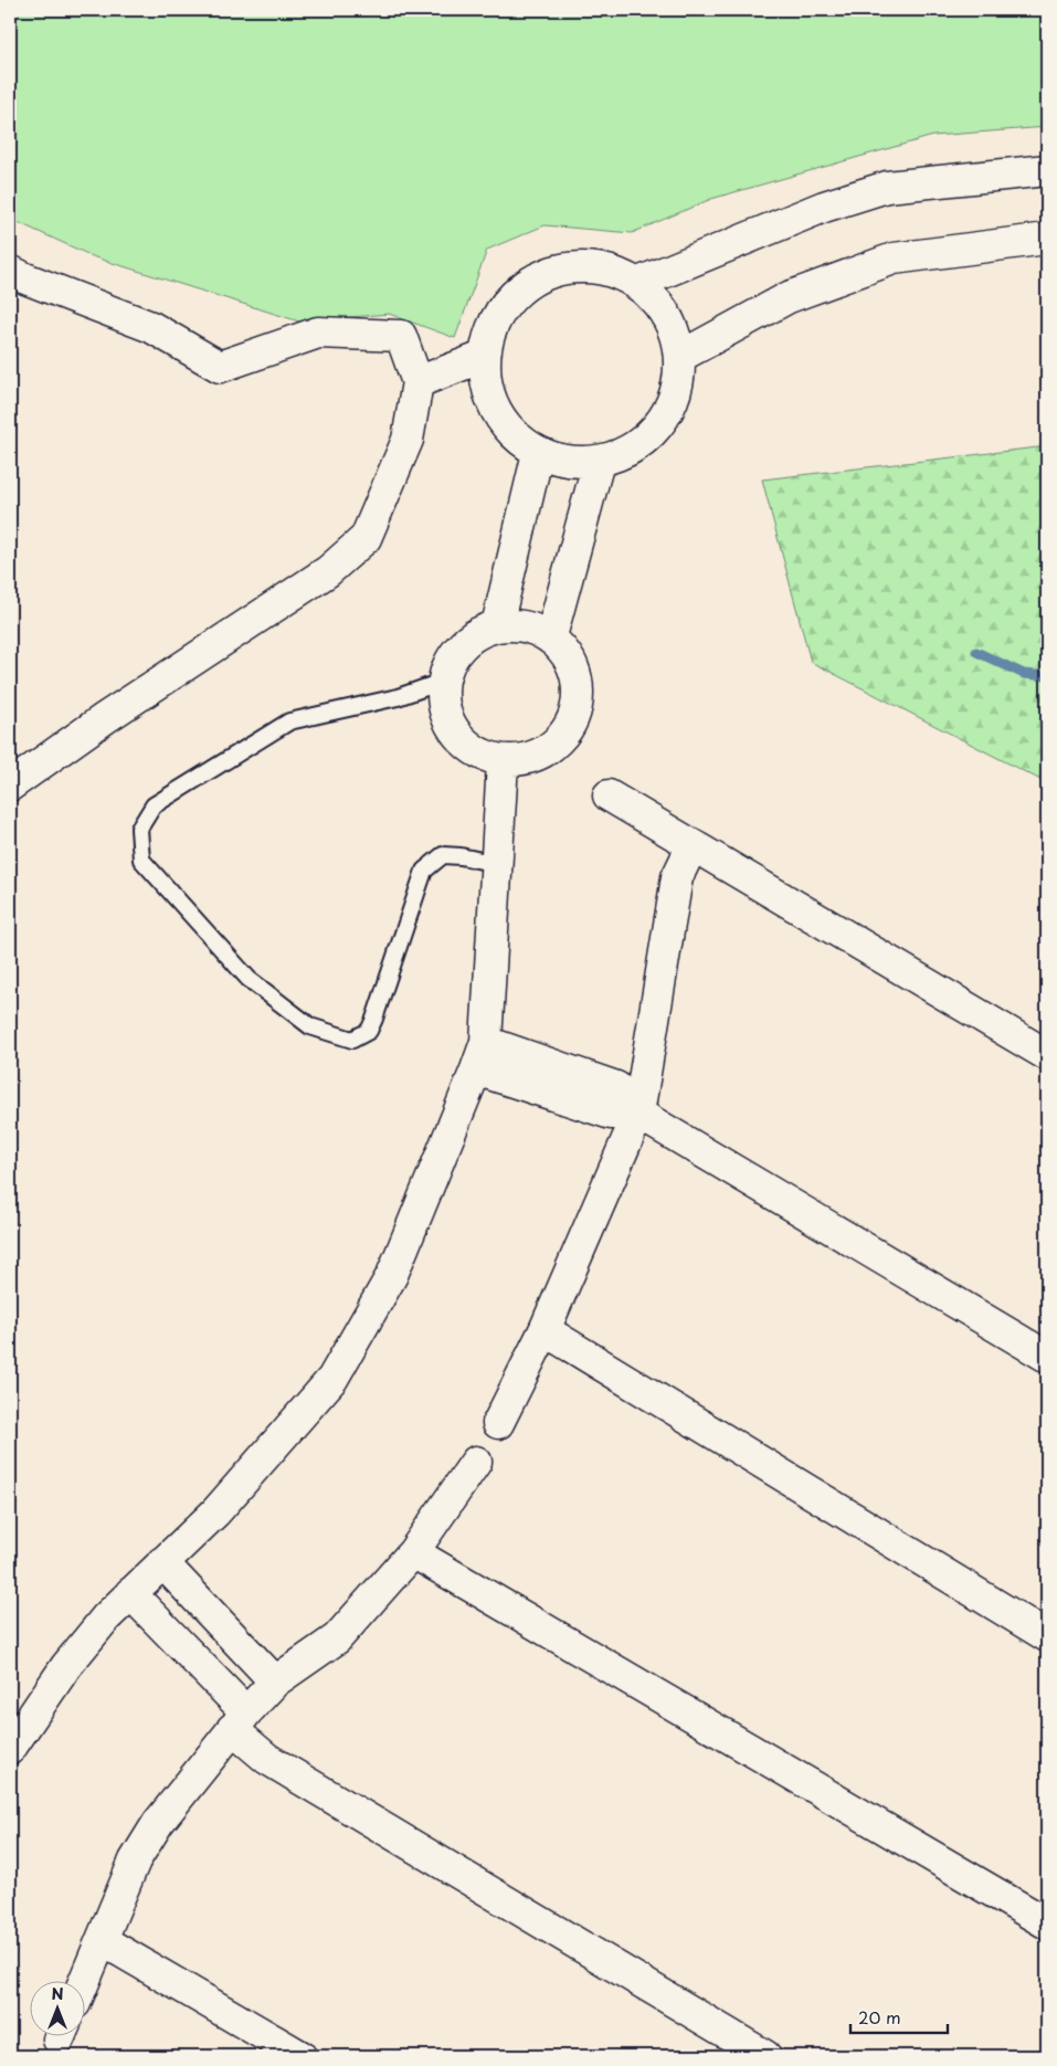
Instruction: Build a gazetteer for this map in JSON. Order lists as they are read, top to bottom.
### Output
{
  "scale_bar": "20 m",
  "north": "top"
}
